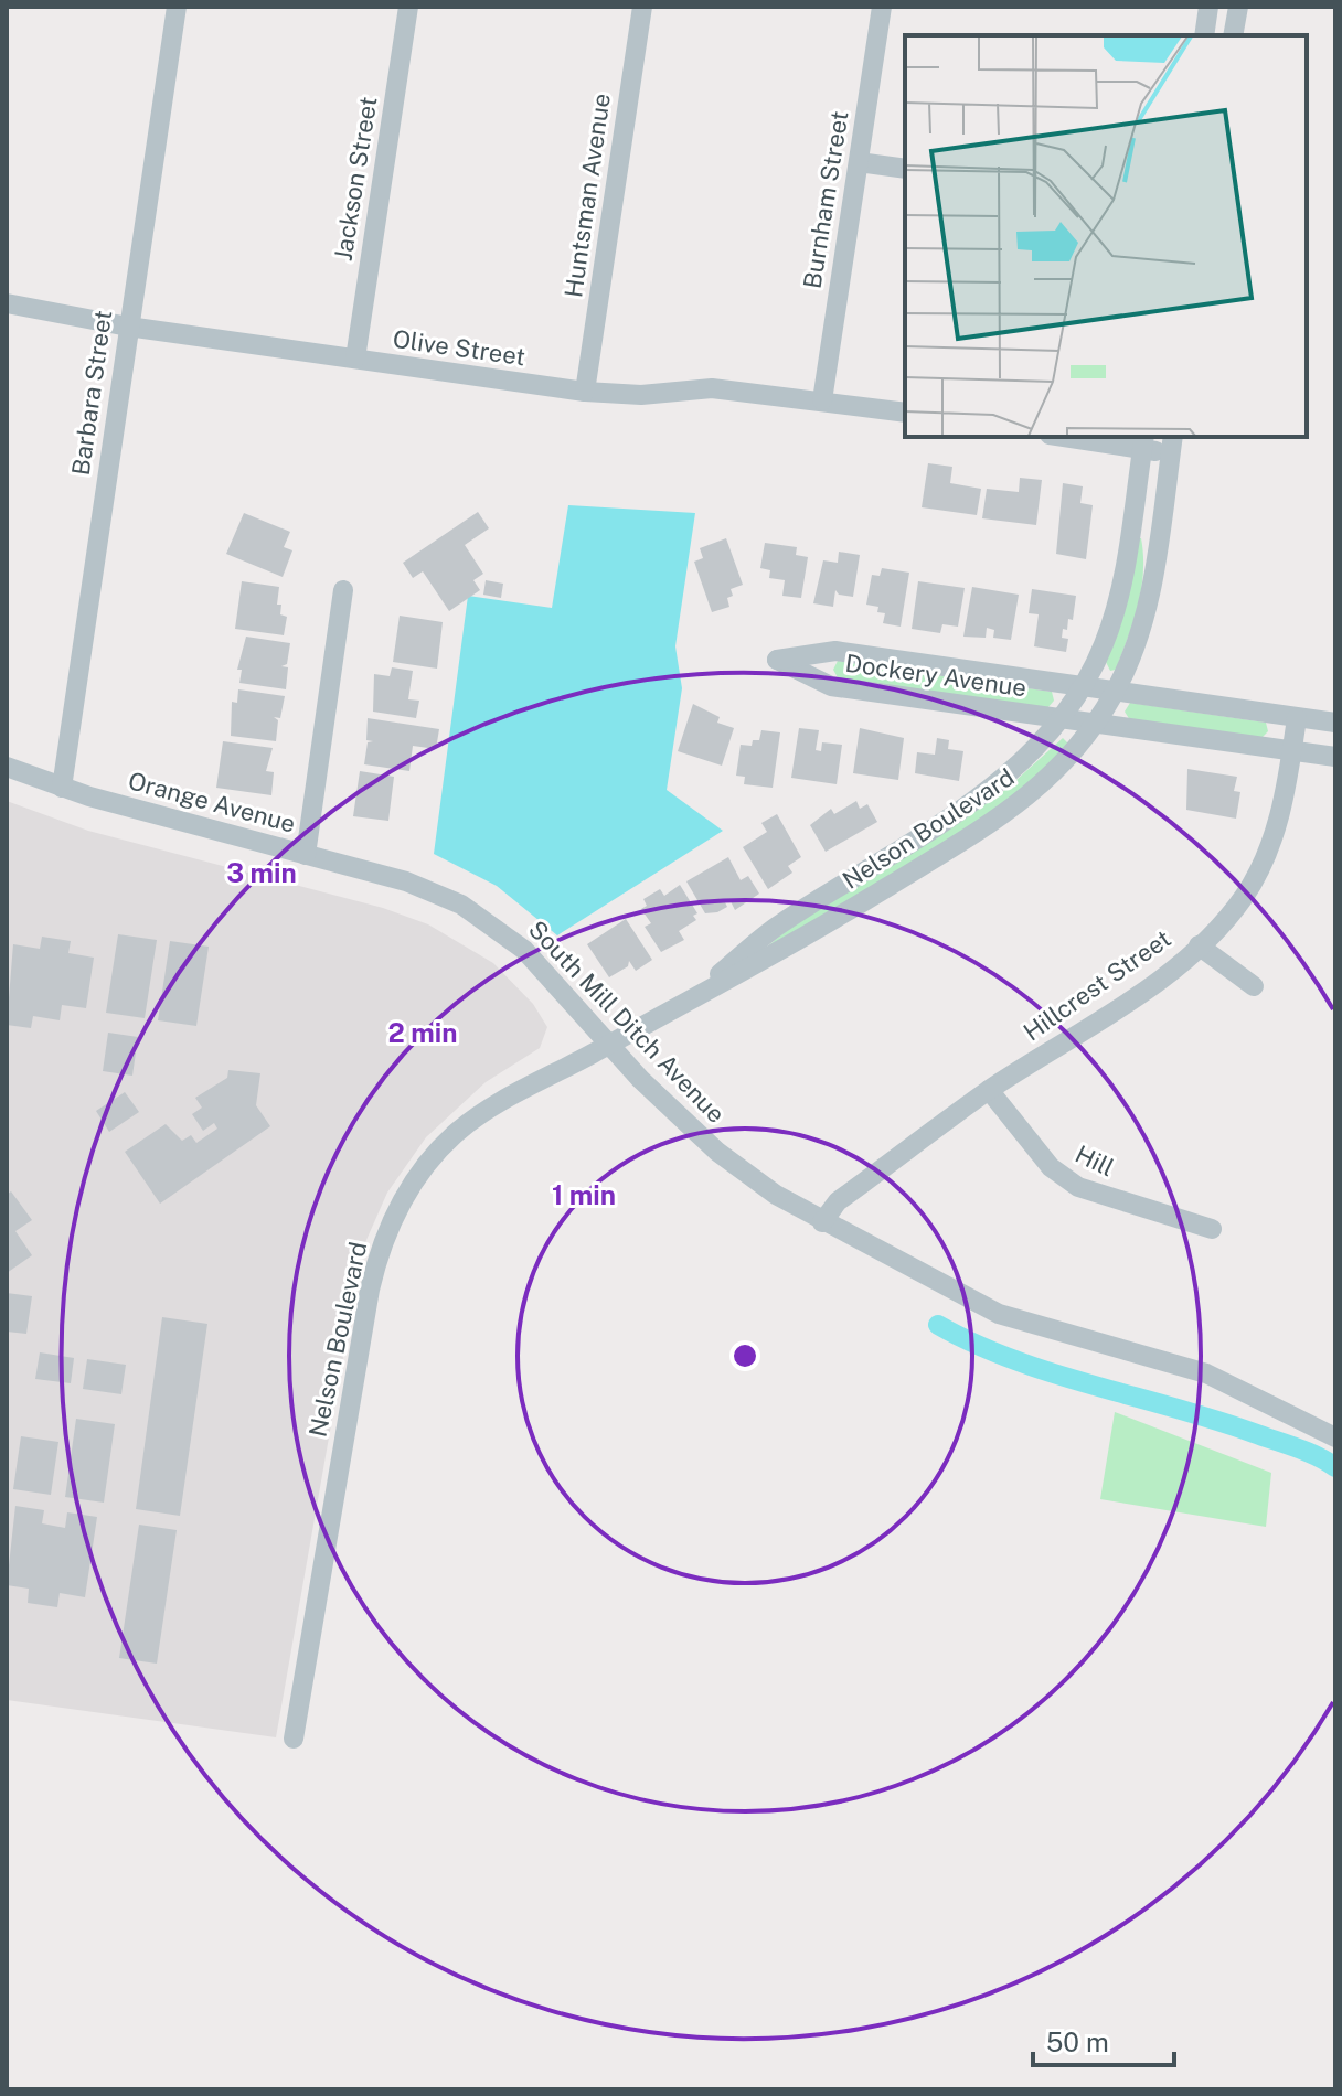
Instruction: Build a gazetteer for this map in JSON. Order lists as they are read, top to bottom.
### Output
{
  "streets": {
    "street": [
      "Jackson Street",
      "Huntsman Avenue",
      "Burnham Street",
      "Olive Street",
      "Barbara Street",
      "Dockery Avenue",
      "Orange Avenue",
      "Nelson Boulevard",
      "Hillcrest Street",
      "South Mill Ditch Avenue",
      "Hill"
    ]
  },
  "crossings": [
    ["Jackson Street", "Olive Street"],
    ["Huntsman Avenue", "Olive Street"],
    ["Burnham Street", "Olive Street"],
    ["Olive Street", "Barbara Street"],
    ["Barbara Street", "Orange Avenue"],
    ["Dockery Avenue", "Nelson Boulevard"],
    ["Dockery Avenue", "Hillcrest Street"],
    ["Orange Avenue", "South Mill Ditch Avenue"],
    ["Nelson Boulevard", "South Mill Ditch Avenue"],
    ["Hillcrest Street", "South Mill Ditch Avenue"],
    ["Hillcrest Street", "Hill"]
  ],
  "scale_bar": "50 m",
  "rings": ["3 min", "2 min", "1 min"]
}
